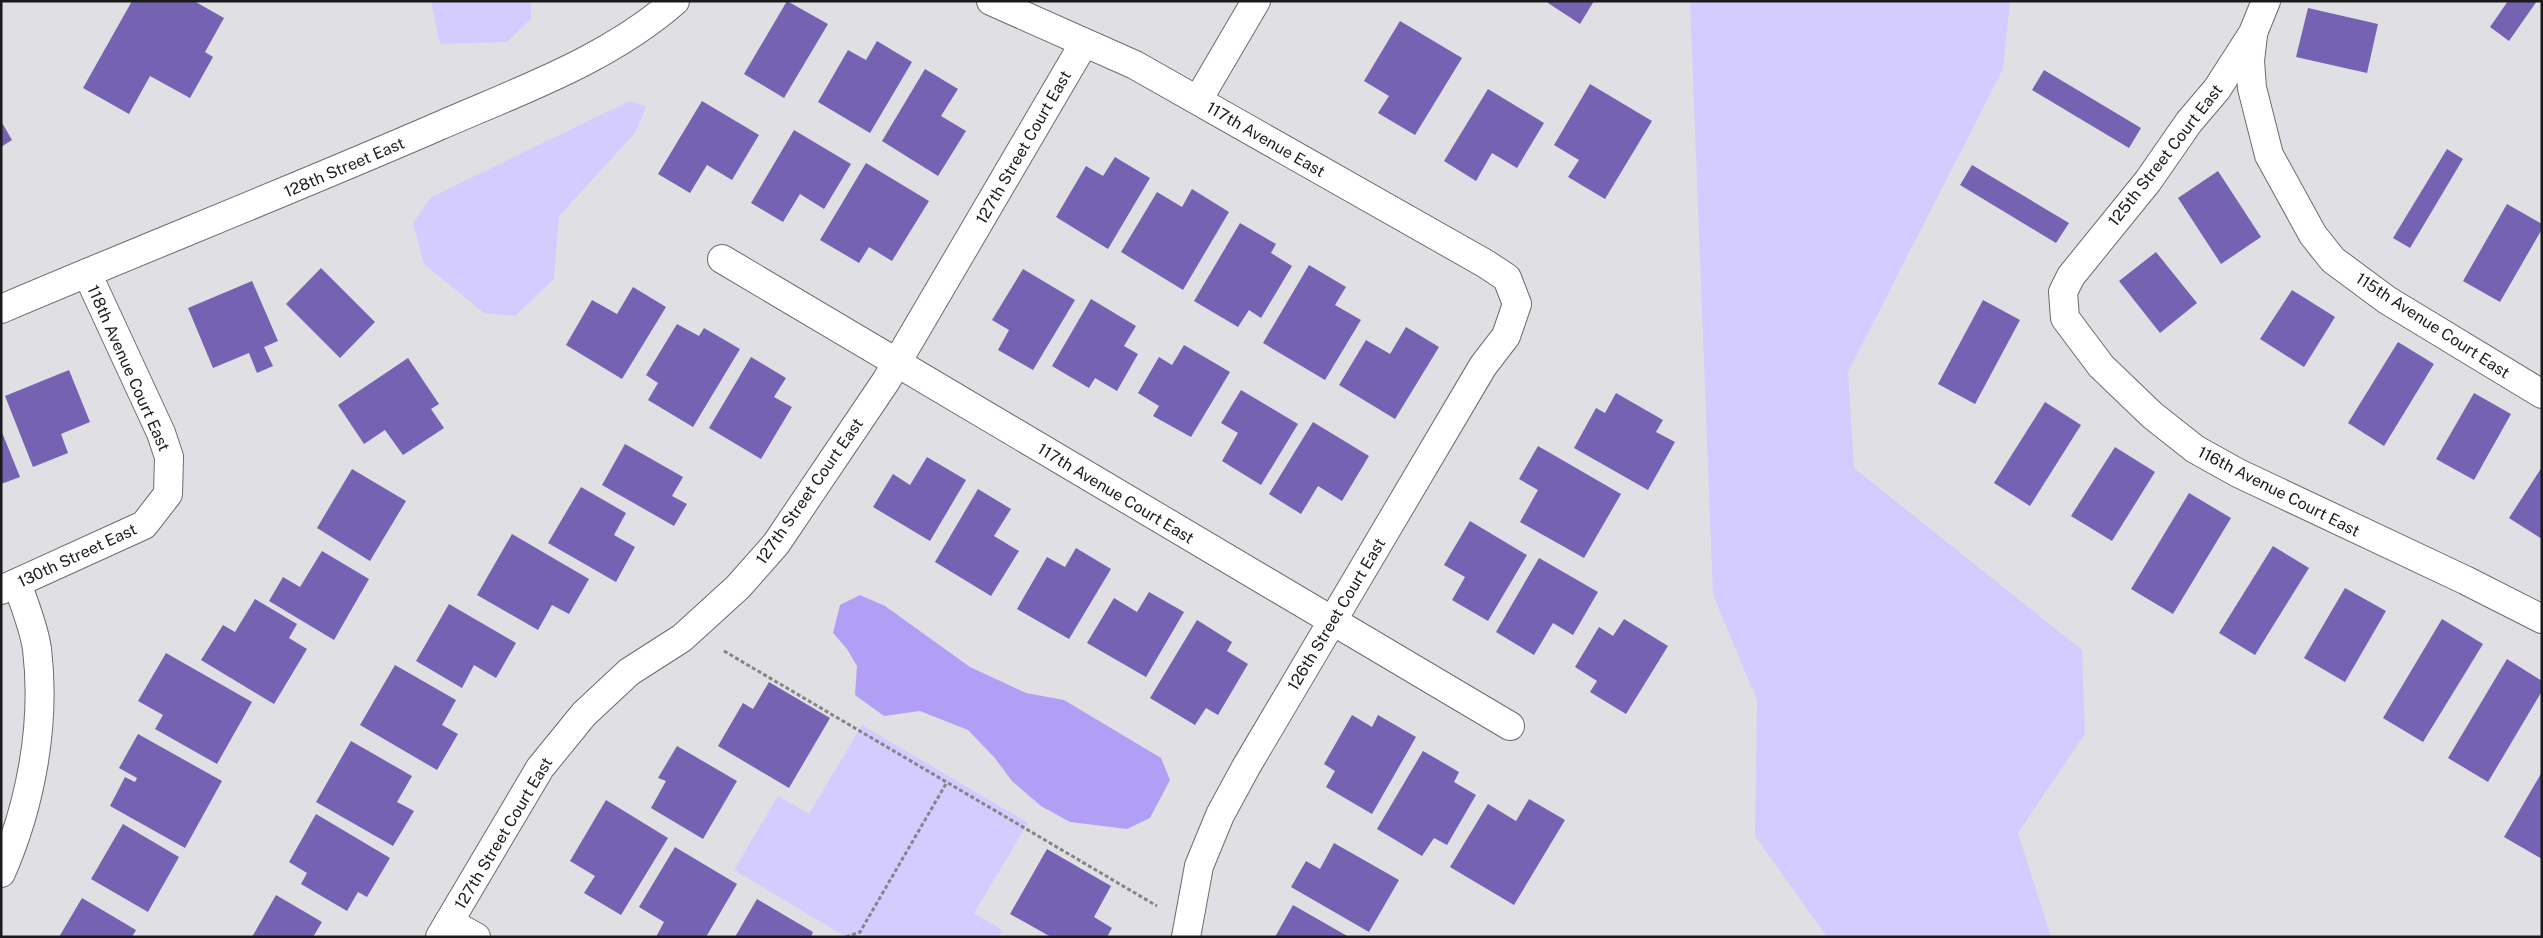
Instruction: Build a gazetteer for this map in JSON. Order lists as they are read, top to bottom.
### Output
{
  "streets": {
    "street": [
      "117th Avenue East",
      "127th Street Court East",
      "125th Street Court East",
      "128th Street East",
      "115th Avenue Court East",
      "118th Avenue Court East",
      "116th Avenue Court East",
      "117th Avenue Court East",
      "130th Street East",
      "126th Street Court East"
    ]
  },
  "crossings": [
    ["117th Avenue East", "127th Street Court East"],
    ["117th Avenue East", "126th Street Court East"],
    ["127th Street Court East", "117th Avenue Court East"],
    ["125th Street Court East", "115th Avenue Court East"],
    ["125th Street Court East", "116th Avenue Court East"],
    ["128th Street East", "118th Avenue Court East"],
    ["118th Avenue Court East", "130th Street East"],
    ["117th Avenue Court East", "126th Street Court East"]
  ]
}
